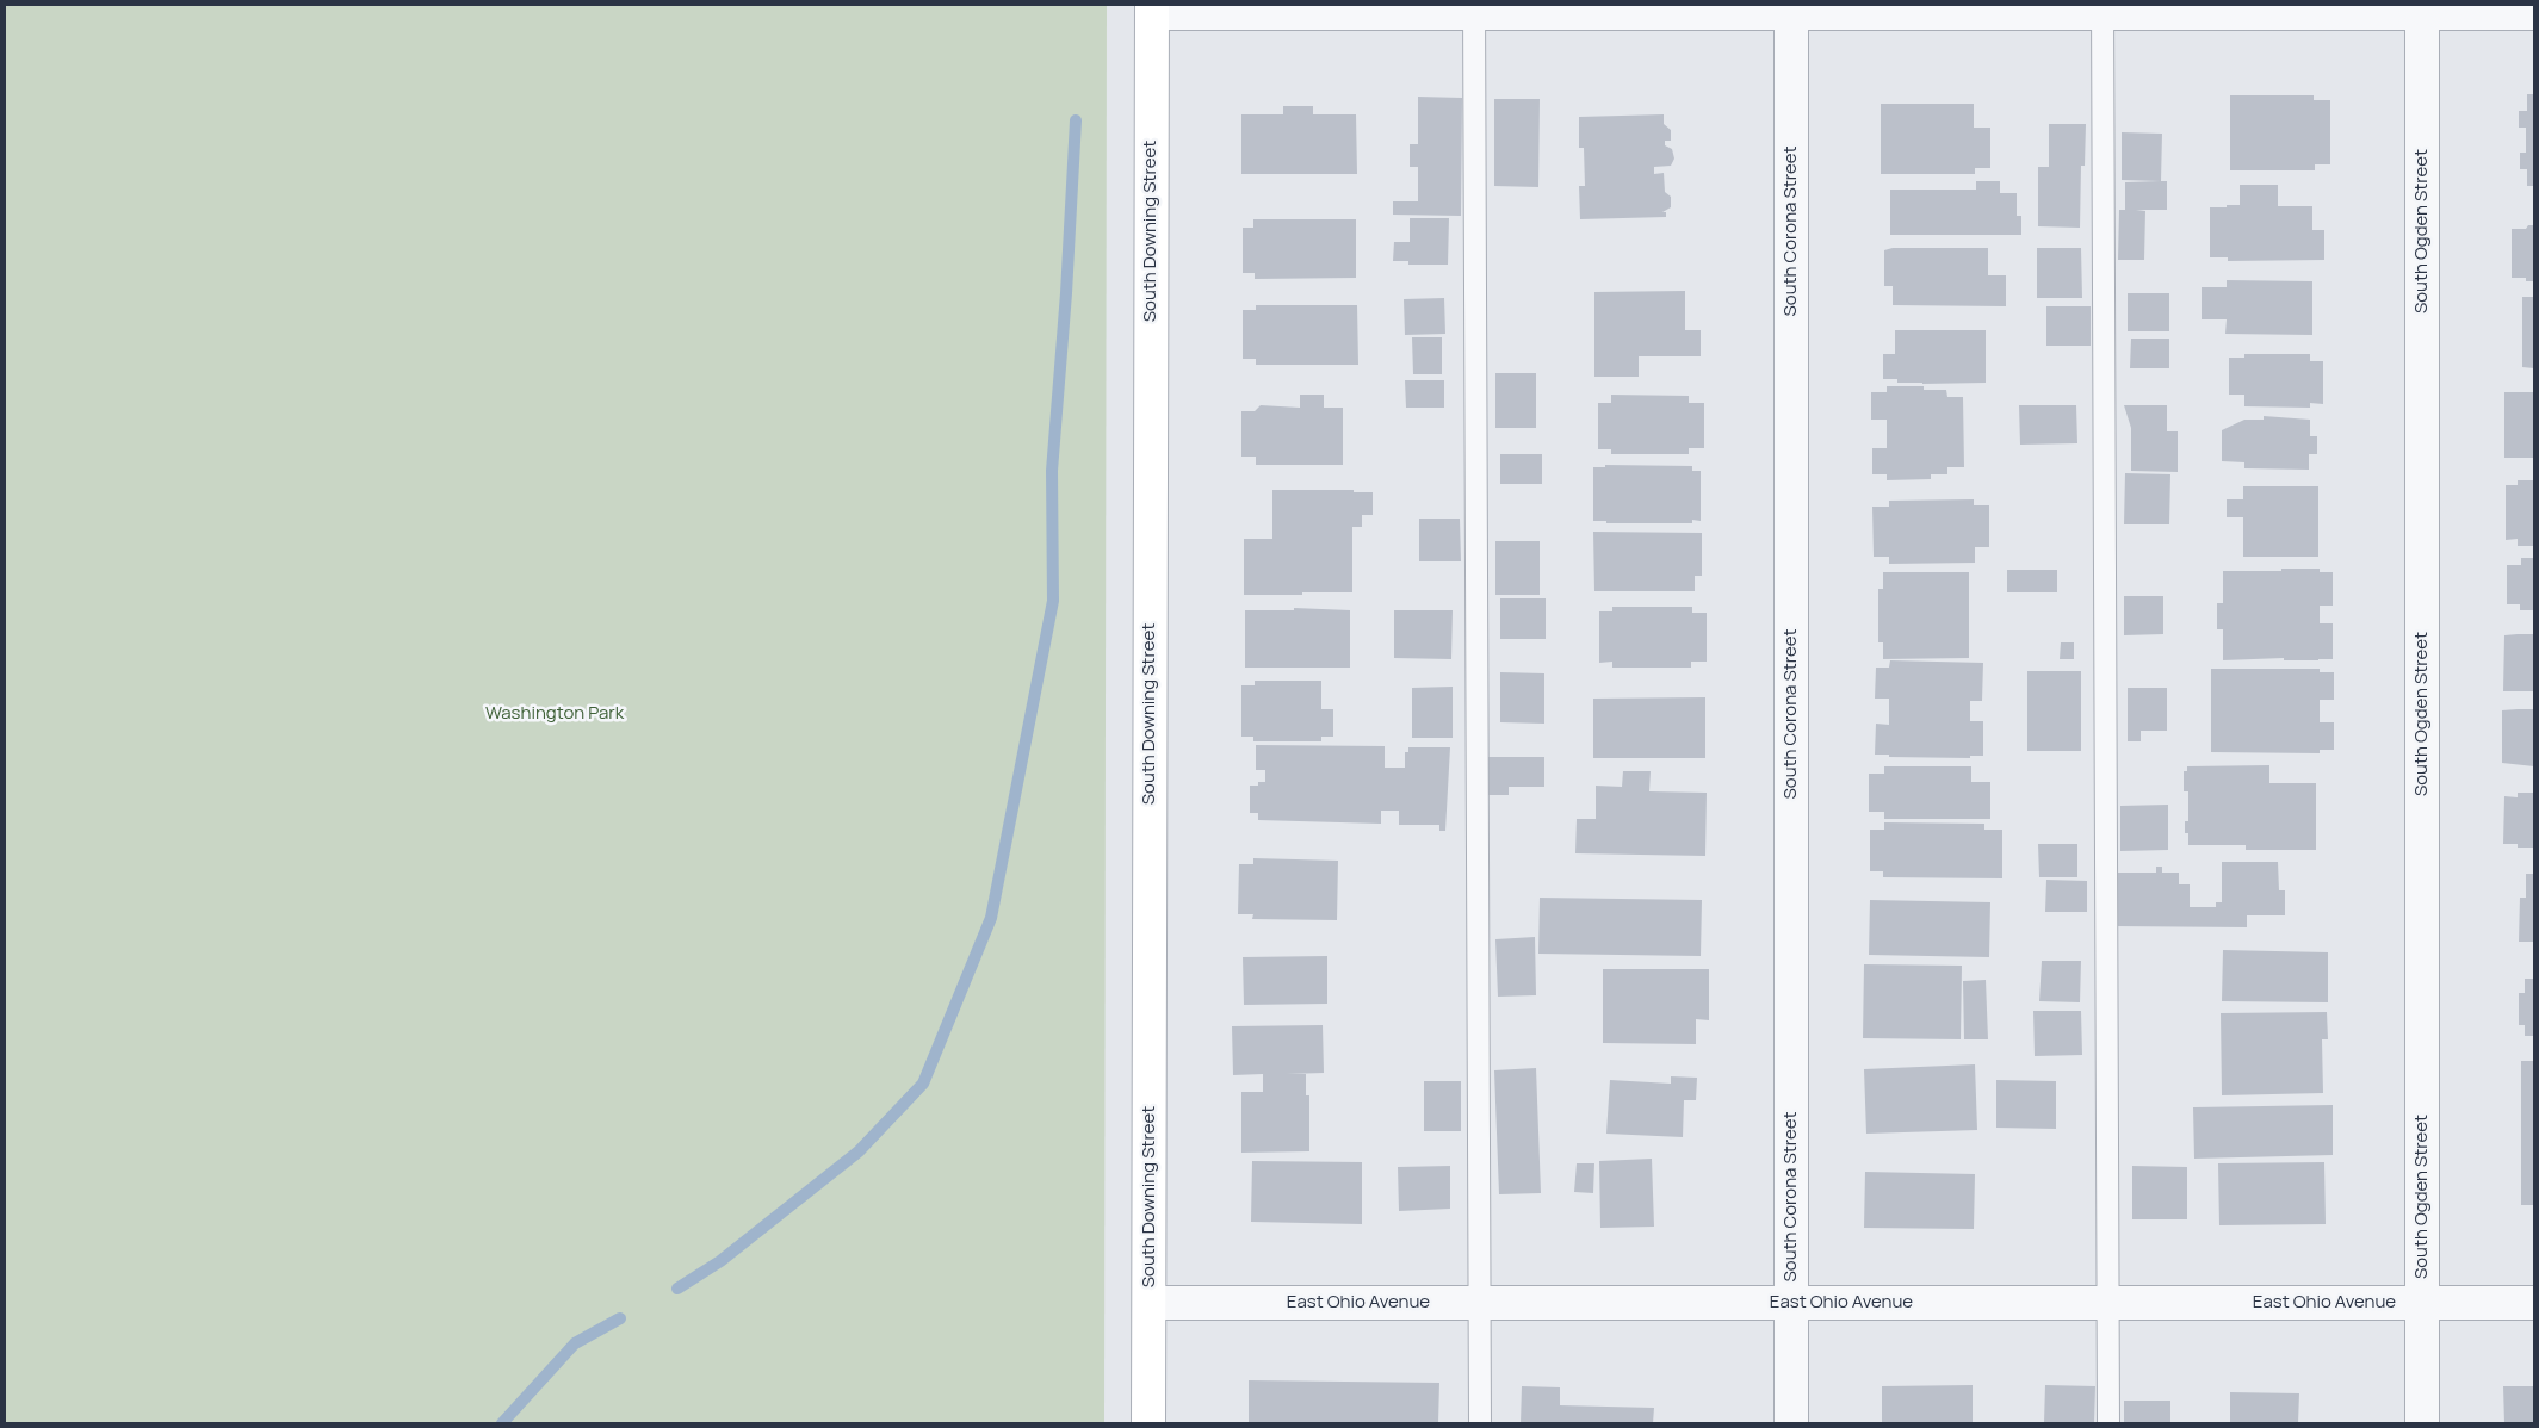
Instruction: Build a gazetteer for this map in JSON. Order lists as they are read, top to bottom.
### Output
{
  "streets": {
    "main road": ["South Downing Street"],
    "street": ["South Corona Street", "South Ogden Street", "East Ohio Avenue"]
  },
  "crossings": [
    ["South Downing Street", "East Ohio Avenue"],
    ["South Corona Street", "East Ohio Avenue"],
    ["South Ogden Street", "East Ohio Avenue"]
  ],
  "parks": ["Washington Park"]
}
